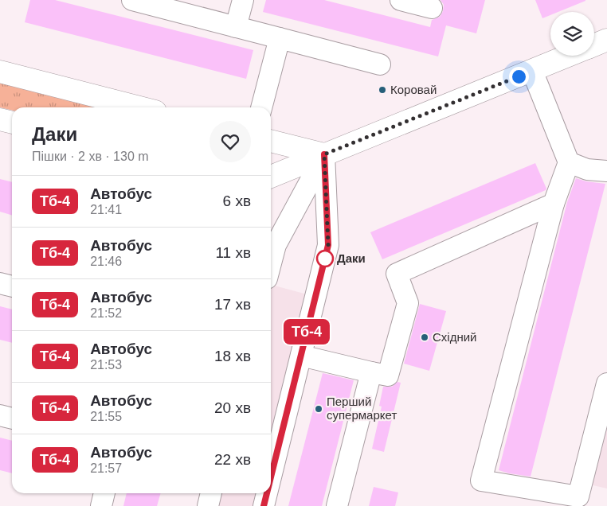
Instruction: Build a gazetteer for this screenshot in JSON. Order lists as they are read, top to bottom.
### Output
{
  "places": [
    "Коровай",
    "Даки",
    "Східний",
    "Перший супермаркет"
  ],
  "lines": ["bus line Тб-4"],
  "page": {
    "on_map": "Тб-4",
    "heading": ["Даки", "Пішки · 2 хв · 130 m"],
    "list": [
      {
        "mark": "Тб-4",
        "name": "Автобус",
        "note": "21:41",
        "value": "6 хв"
      },
      {
        "mark": "Тб-4",
        "name": "Автобус",
        "note": "21:46",
        "value": "11 хв"
      },
      {
        "mark": "Тб-4",
        "name": "Автобус",
        "note": "21:52",
        "value": "17 хв"
      },
      {
        "mark": "Тб-4",
        "name": "Автобус",
        "note": "21:53",
        "value": "18 хв"
      },
      {
        "mark": "Тб-4",
        "name": "Автобус",
        "note": "21:55",
        "value": "20 хв"
      },
      {
        "mark": "Тб-4",
        "name": "Автобус",
        "note": "21:57",
        "value": "22 хв"
      }
    ]
  }
}
